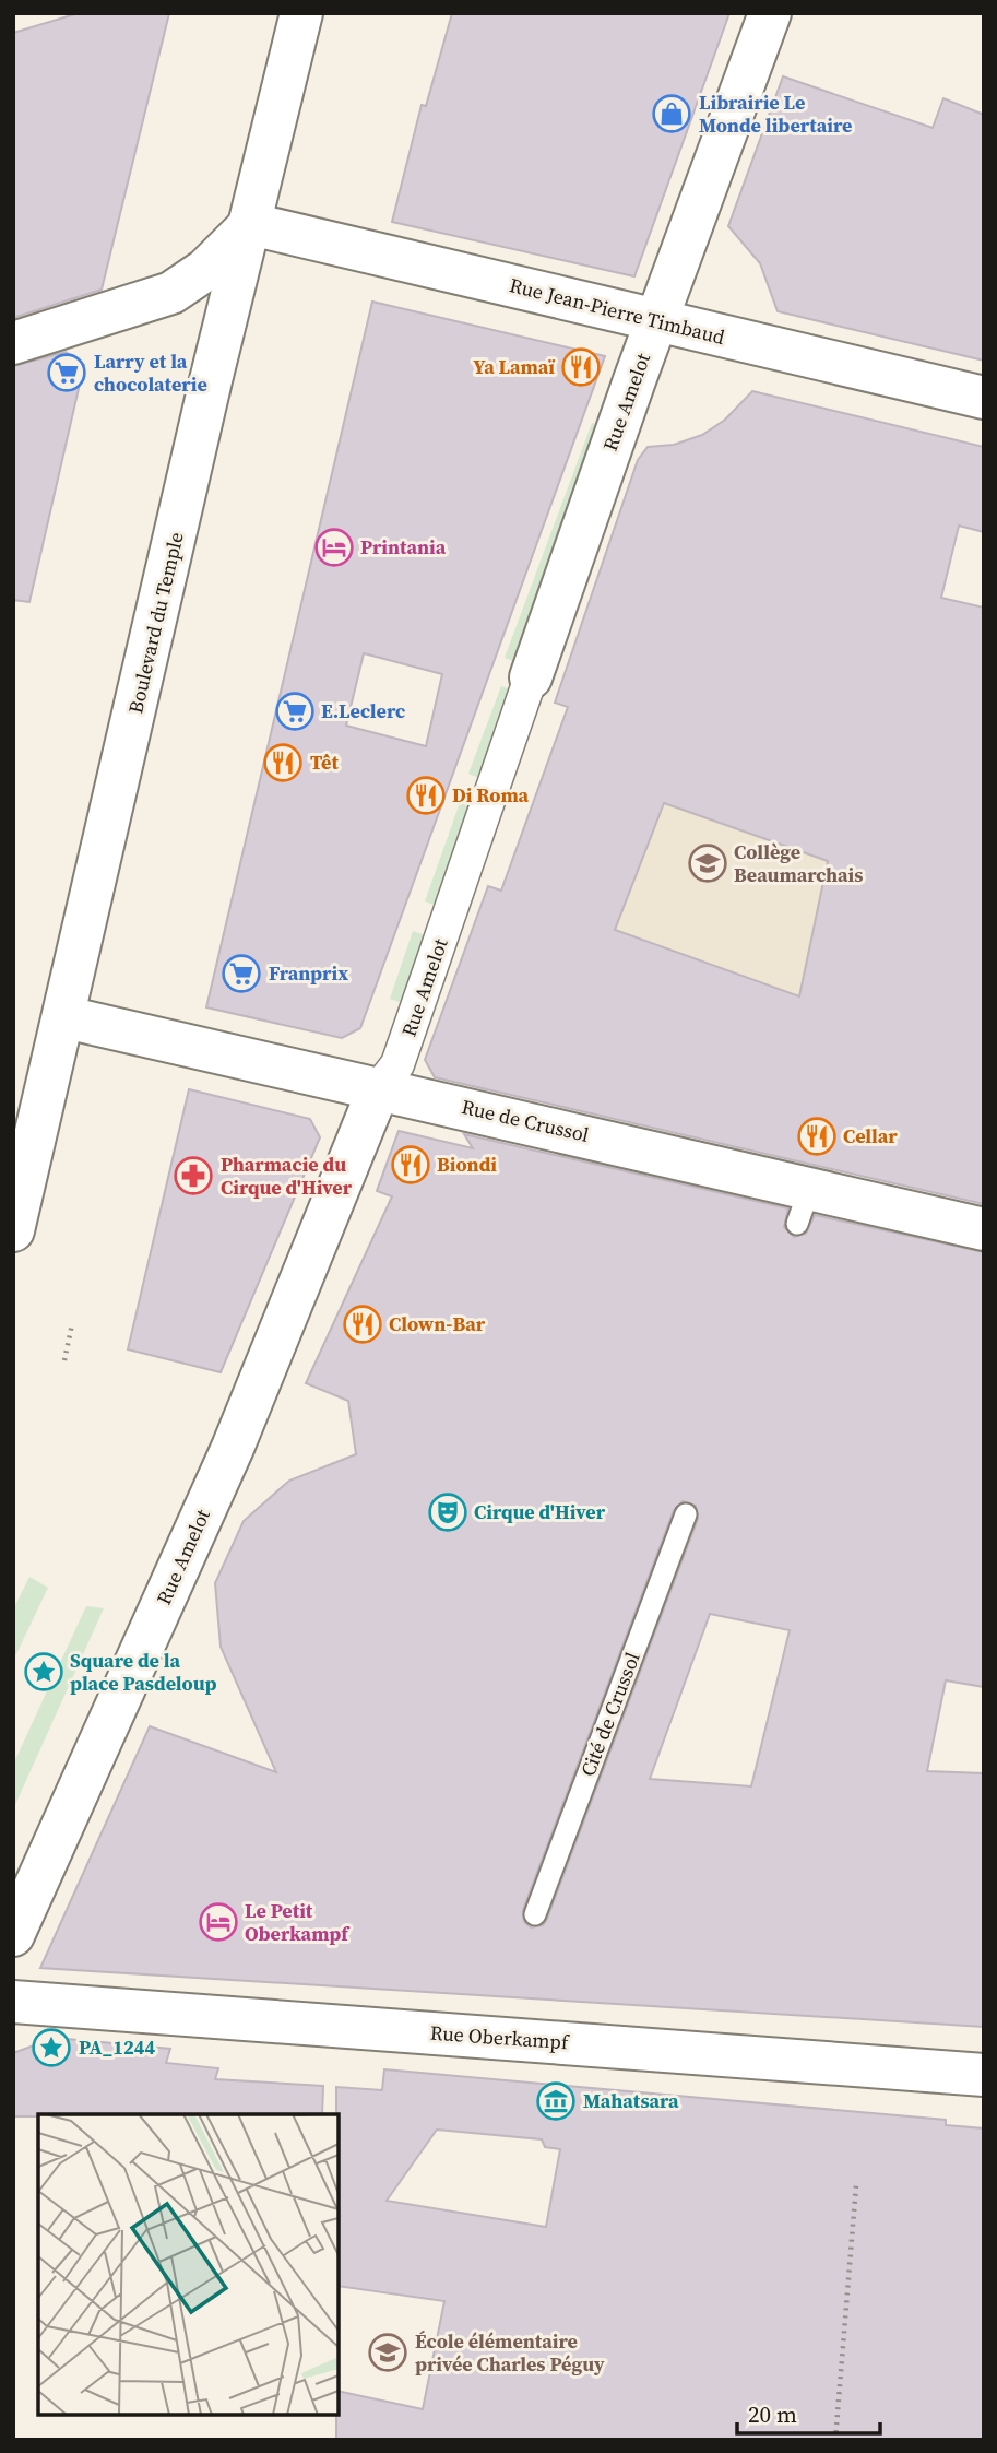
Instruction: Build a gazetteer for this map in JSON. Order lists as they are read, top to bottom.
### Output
{
  "streets": {
    "street": [
      "Rue Jean-Pierre Timbaud",
      "Rue Amelot",
      "Boulevard du Temple",
      "Rue de Crussol",
      "Rue Oberkampf"
    ],
    "lane": ["Cité de Crussol"]
  },
  "crossings": [
    ["Rue Jean-Pierre Timbaud", "Rue Amelot"],
    ["Rue Jean-Pierre Timbaud", "Boulevard du Temple"],
    ["Rue Amelot", "Rue de Crussol"],
    ["Boulevard du Temple", "Rue de Crussol"]
  ],
  "places": {
    "shop": ["Librairie Le Monde libertaire"],
    "restaurant": [
      "Ya Lamaï",
      "Têt",
      "Di Roma",
      "Cellar",
      "Biondi",
      "Clown-Bar"
    ],
    "supermarket": ["Larry et la chocolaterie", "E.Leclerc", "Franprix"],
    "hotel": ["Printania", "Le Petit Oberkampf"],
    "school or university": ["Collège Beaumarchais", "École élémentaire privée Charles Péguy"],
    "pharmacy": ["Pharmacie du Cirque d'Hiver"],
    "theatre": ["Cirque d'Hiver"],
    "place": ["Square de la place Pasdeloup", "PA_1244"],
    "museum": ["Mahatsara"]
  },
  "scale_bar": "20 m"
}
